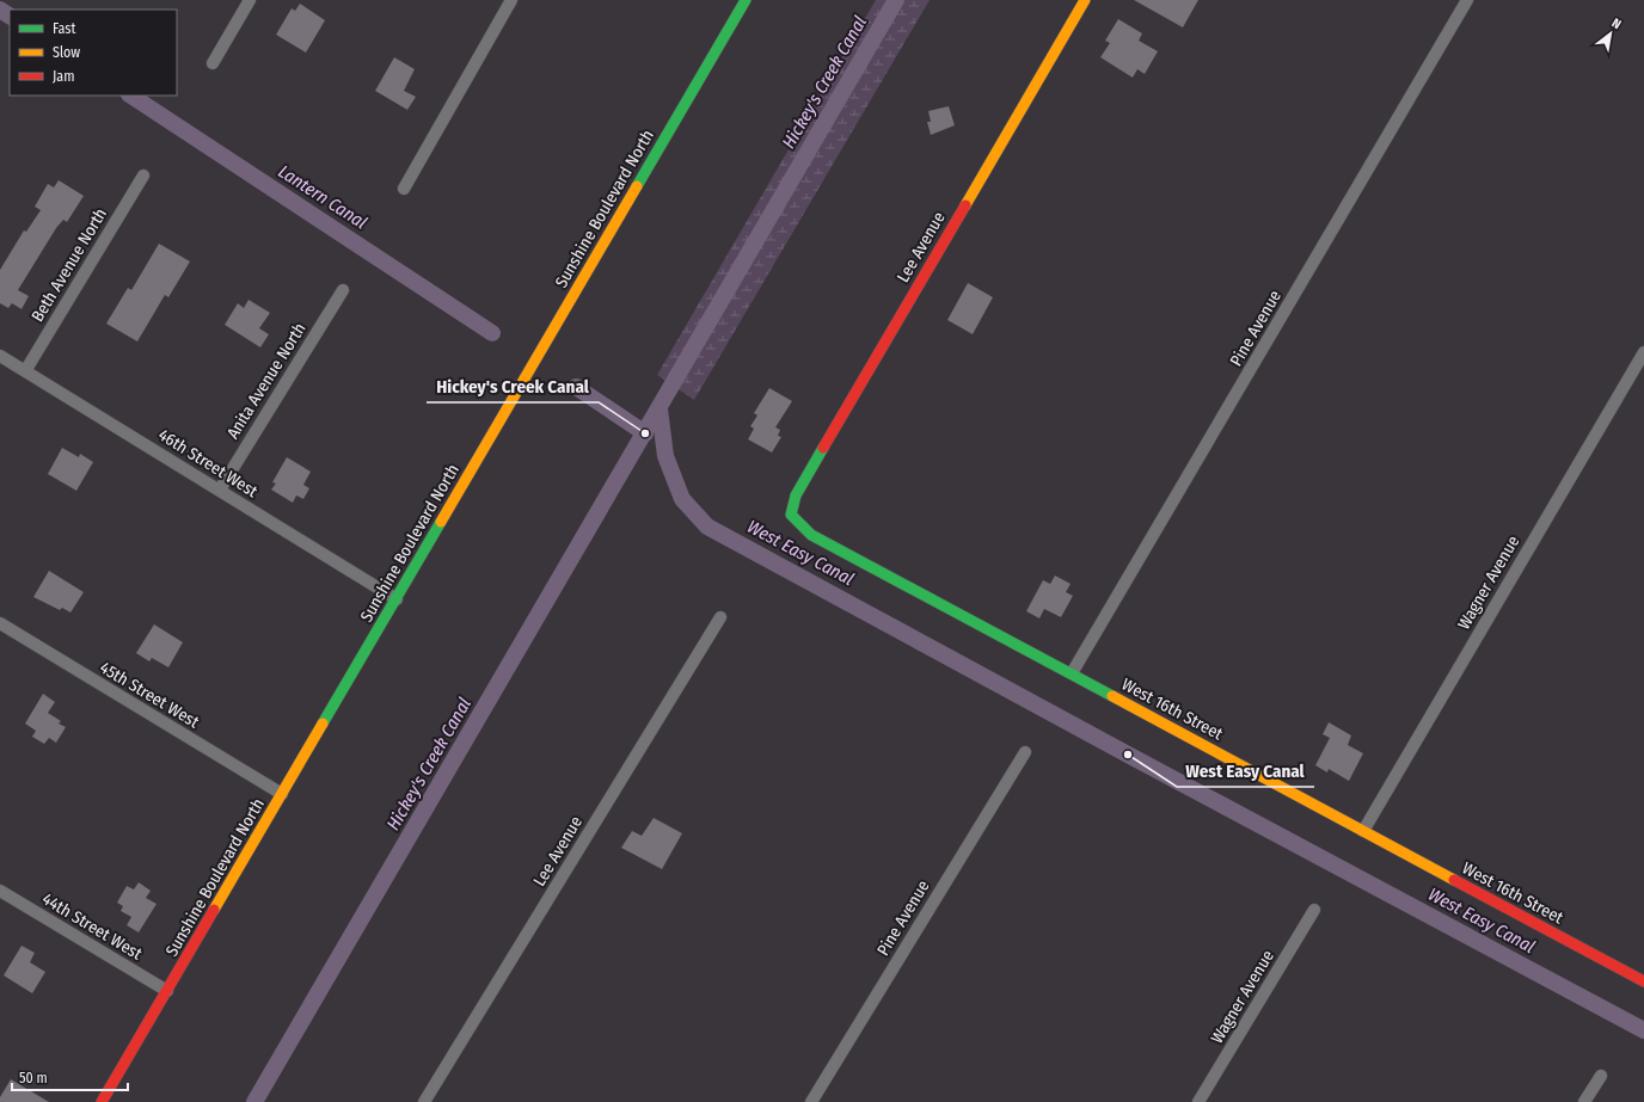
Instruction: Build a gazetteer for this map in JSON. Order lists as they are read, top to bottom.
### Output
{
  "streets": {
    "street": [
      "Sunshine Boulevard North",
      "Lee Avenue",
      "Beth Avenue North",
      "Pine Avenue",
      "Anita Avenue North",
      "46th Street West",
      "Wagner Avenue",
      "45th Street West",
      "West 16th Street",
      "44th Street West"
    ]
  },
  "crossings": [
    ["Sunshine Boulevard North", "46th Street West"],
    ["Sunshine Boulevard North", "45th Street West"],
    ["Sunshine Boulevard North", "44th Street West"],
    ["Lee Avenue", "West 16th Street"],
    ["Beth Avenue North", "46th Street West"],
    ["Pine Avenue", "West 16th Street"],
    ["Anita Avenue North", "46th Street West"],
    ["Wagner Avenue", "West 16th Street"]
  ],
  "water": ["Hickey's Creek Canal", "Lantern Canal", "West Easy Canal"],
  "places": ["Hickey's Creek Canal", "West Easy Canal"],
  "legend": ["Fast", "Slow", "Jam"],
  "scale_bar": "50 m",
  "north": "top right"
}
